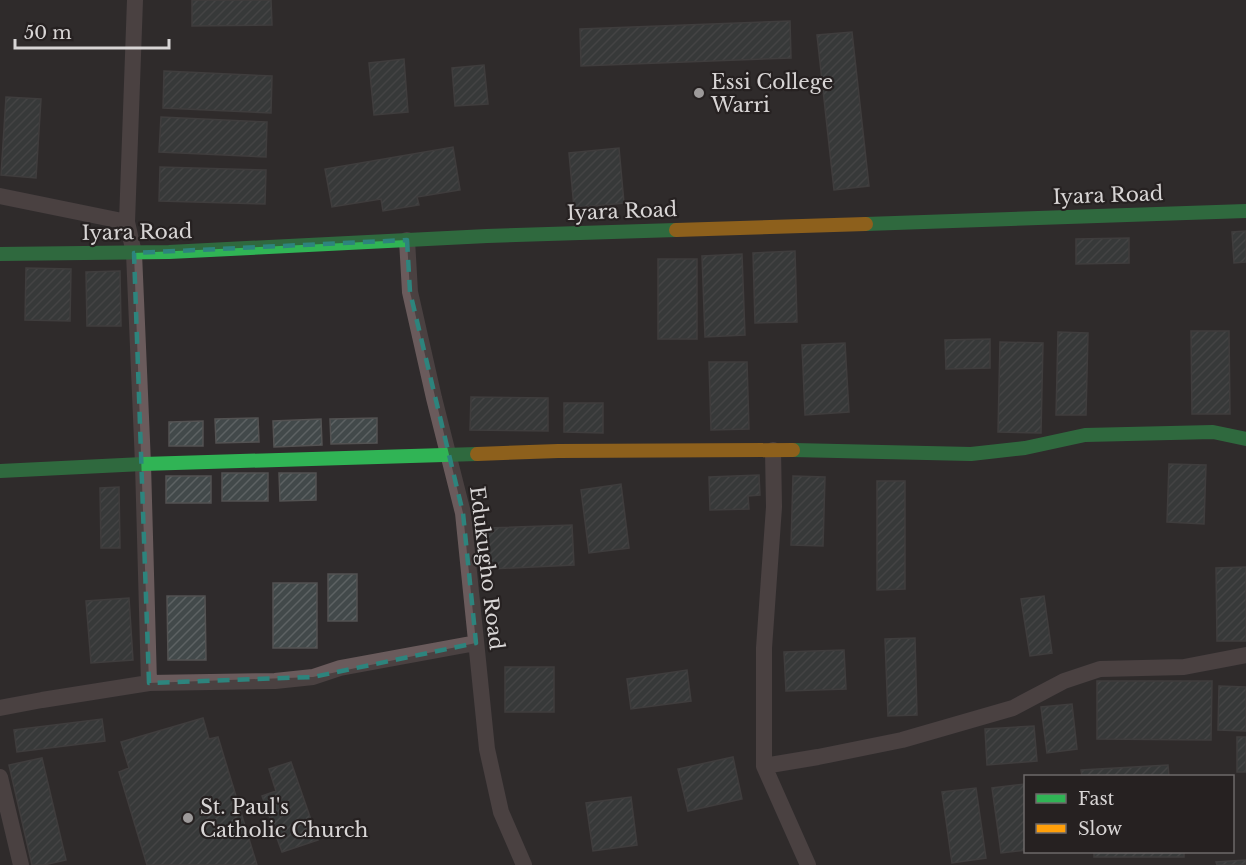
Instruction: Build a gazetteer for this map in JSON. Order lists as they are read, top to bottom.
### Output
{
  "streets": {
    "street": ["Iyara Road", "Edukugho Road"]
  },
  "crossings": [
    ["Iyara Road", "Edukugho Road"]
  ],
  "places": ["Essi College Warri", "St. Paul's Catholic Church"],
  "legend": ["Fast", "Slow"],
  "scale_bar": "50 m"
}
